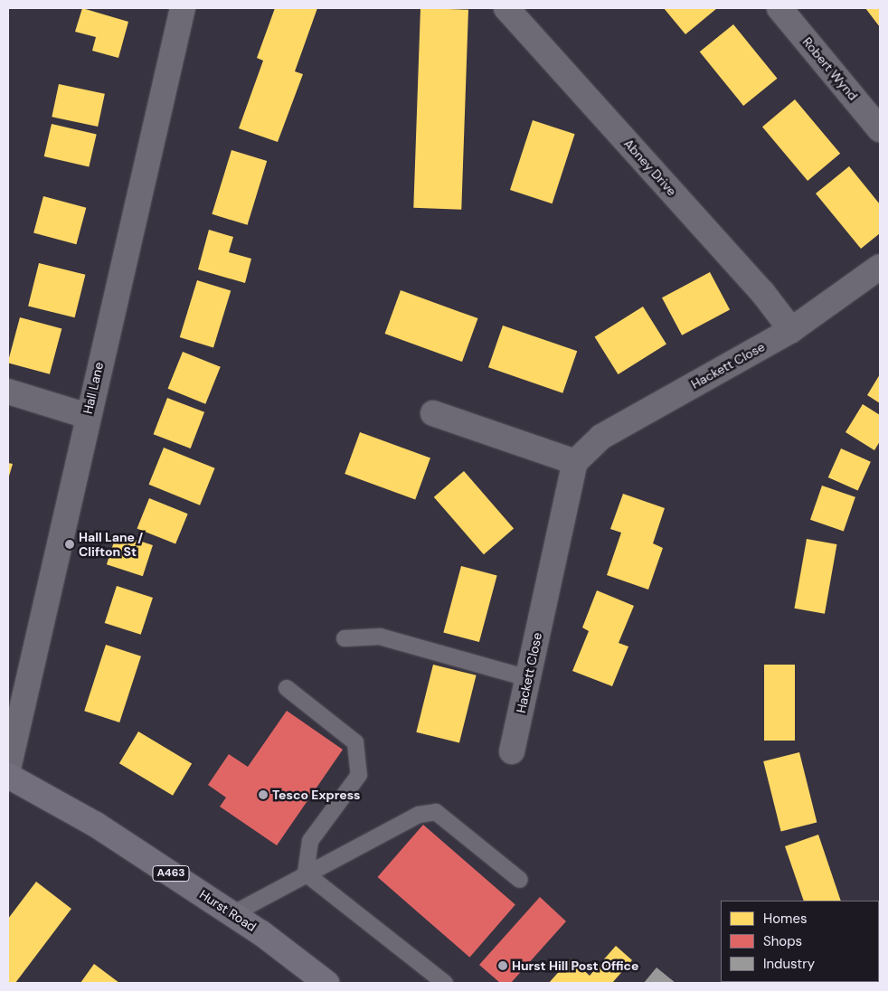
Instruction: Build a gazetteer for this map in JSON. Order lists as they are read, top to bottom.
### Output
{
  "streets": {
    "main road": ["A463", "Hurst Road"],
    "street": [
      "Robert Wynd",
      "Abney Drive",
      "Hackett Close",
      "Hall Lane"
    ]
  },
  "crossings": [
    ["Abney Drive", "Hackett Close"]
  ],
  "places": ["Hall Lane / Clifton St", "Tesco Express", "Hurst Hill Post Office"],
  "legend": ["Homes", "Shops", "Industry"]
}
